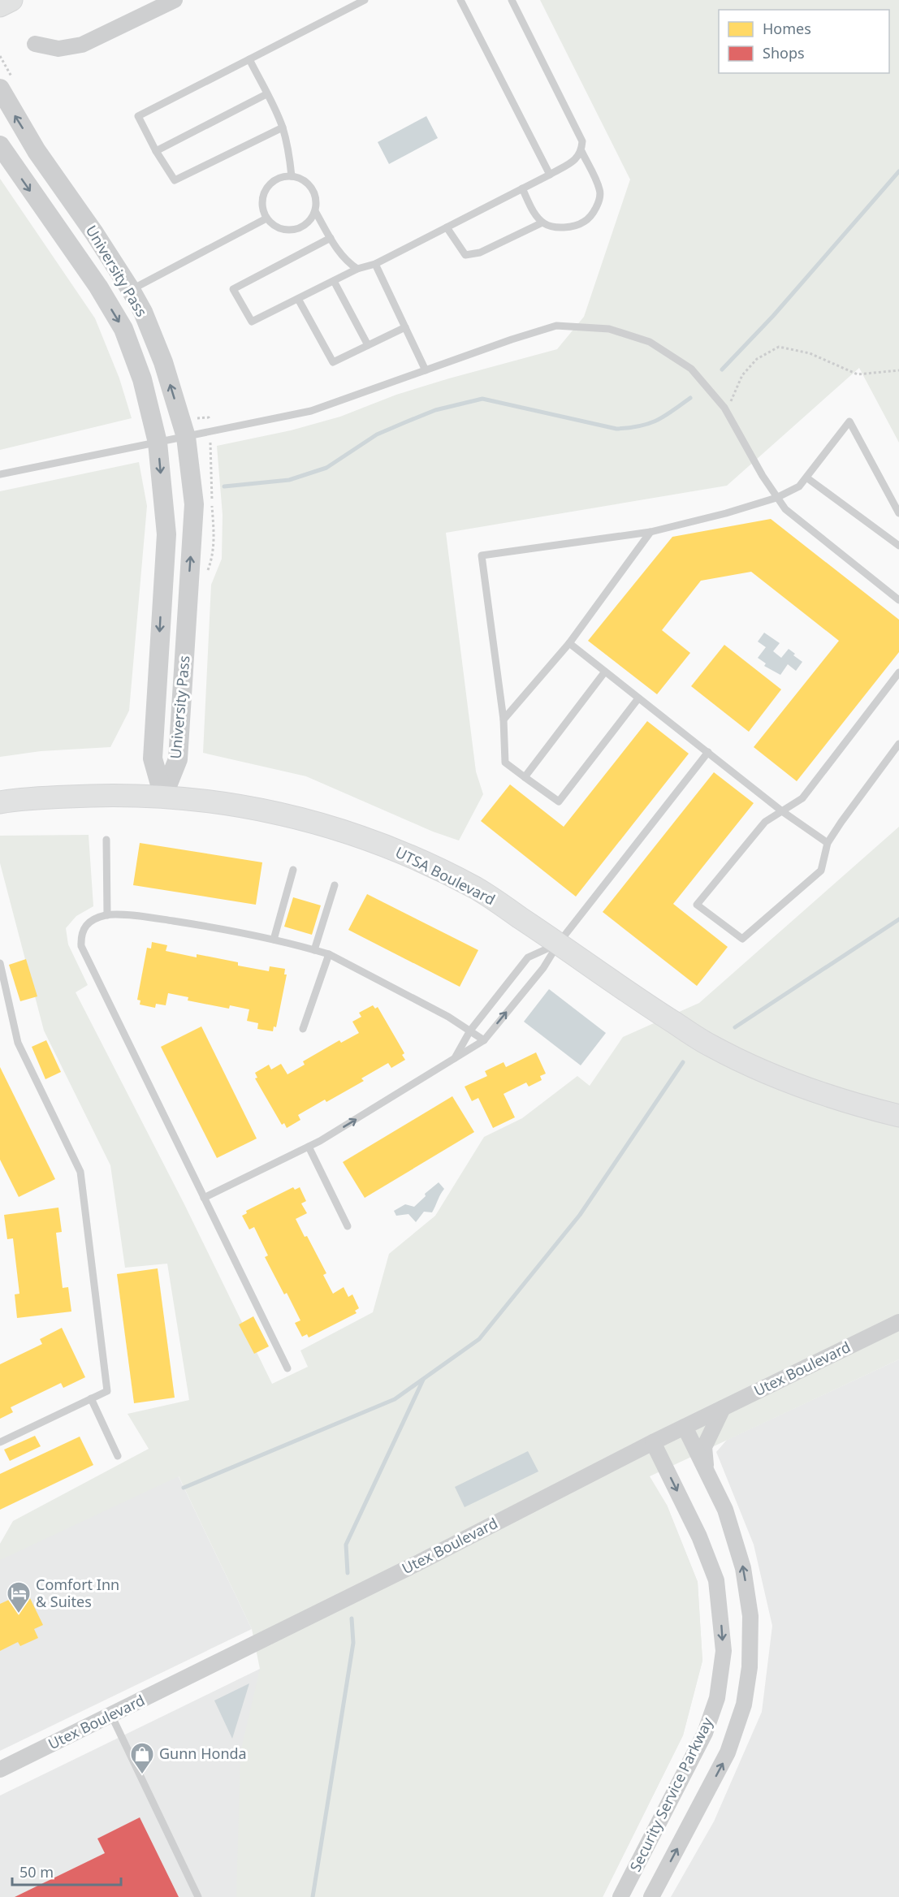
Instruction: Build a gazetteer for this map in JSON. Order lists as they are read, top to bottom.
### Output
{
  "streets": {
    "main road": ["UTSA Boulevard"],
    "street": ["University Pass", "Utex Boulevard", "Security Service Parkway"]
  },
  "crossings": [
    ["University Pass", "UTSA Boulevard"],
    ["Utex Boulevard", "Security Service Parkway"]
  ],
  "places": {
    "hotel": ["Comfort Inn & Suites"],
    "shop": ["Gunn Honda"]
  },
  "legend": ["Homes", "Shops"],
  "scale_bar": "50 m"
}
